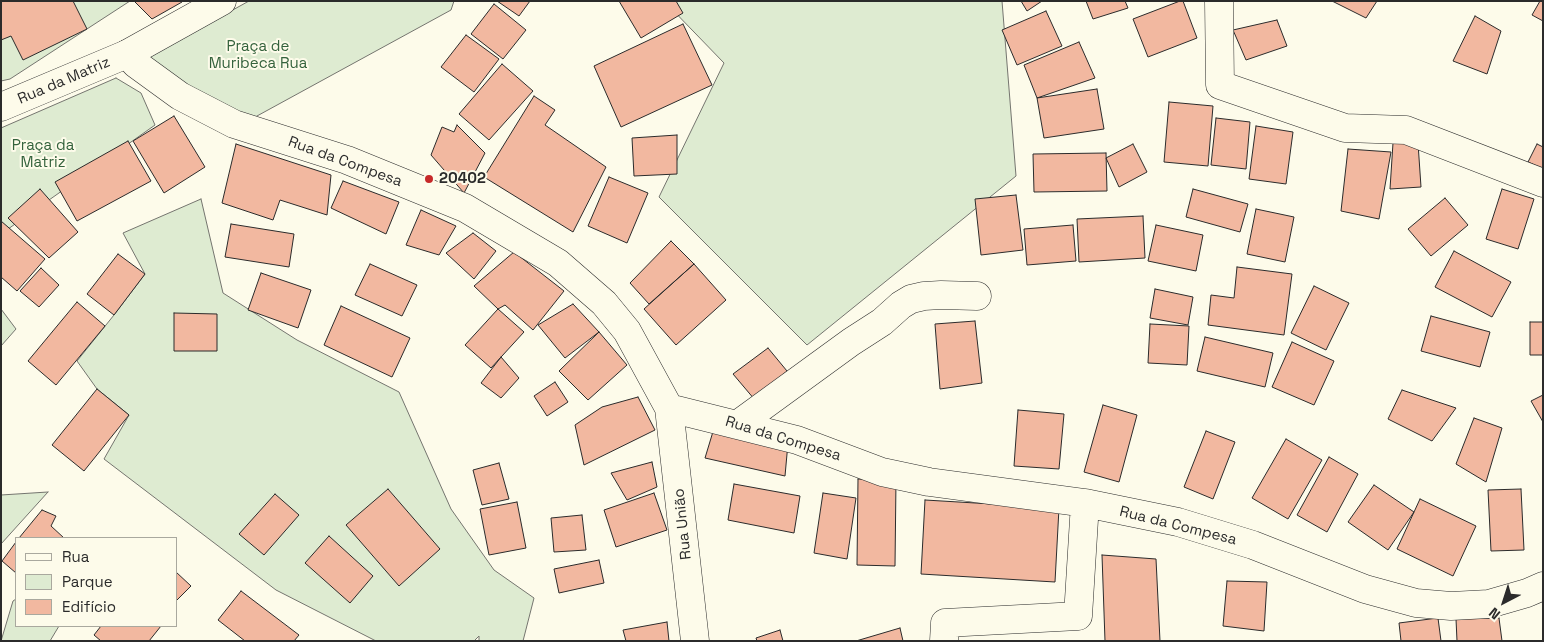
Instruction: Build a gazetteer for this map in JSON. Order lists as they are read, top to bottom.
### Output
{
  "streets": {
    "street": ["Rua da Matriz", "Rua da Compesa", "Rua União"]
  },
  "crossings": [
    ["Rua da Matriz", "Rua da Compesa"],
    ["Rua da Compesa", "Rua União"]
  ],
  "parks": ["Praça de Muribeca Rua", "Praça da Matriz"],
  "places": ["20402"],
  "legend": ["Rua", "Parque", "Edifício"],
  "north": "bottom left"
}
